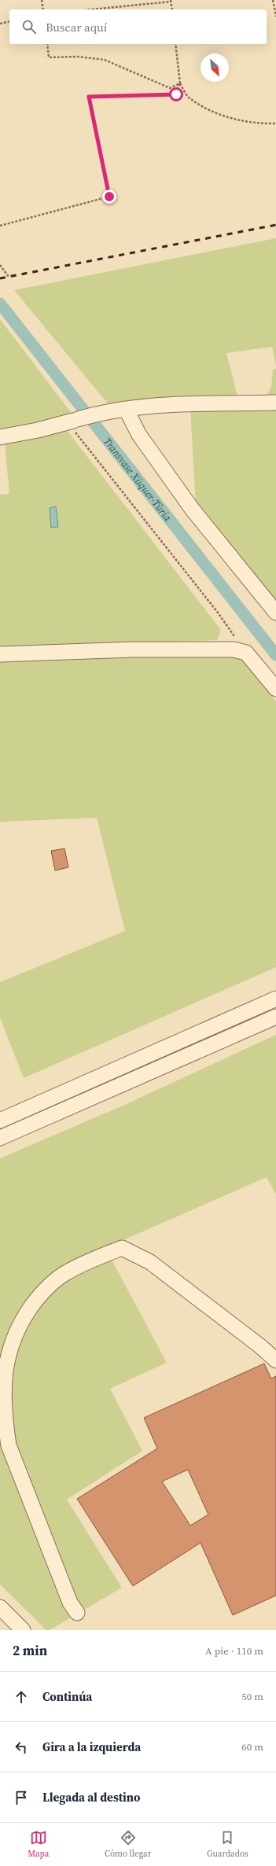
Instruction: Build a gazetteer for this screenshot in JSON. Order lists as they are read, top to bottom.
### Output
{
  "water": ["Transvase Xùquer-Tùria"],
  "north": "bottom right",
  "page": {
    "search": "Buscar aquí",
    "heading": ["2 min", "A pie · 110 m"],
    "list": [
      ["Continúa", "50 m"],
      ["Gira a la izquierda", "60 m"],
      "Llegada al destino"
    ],
    "nav": ["Mapa", "Cómo llegar", "Guardados"]
  }
}
